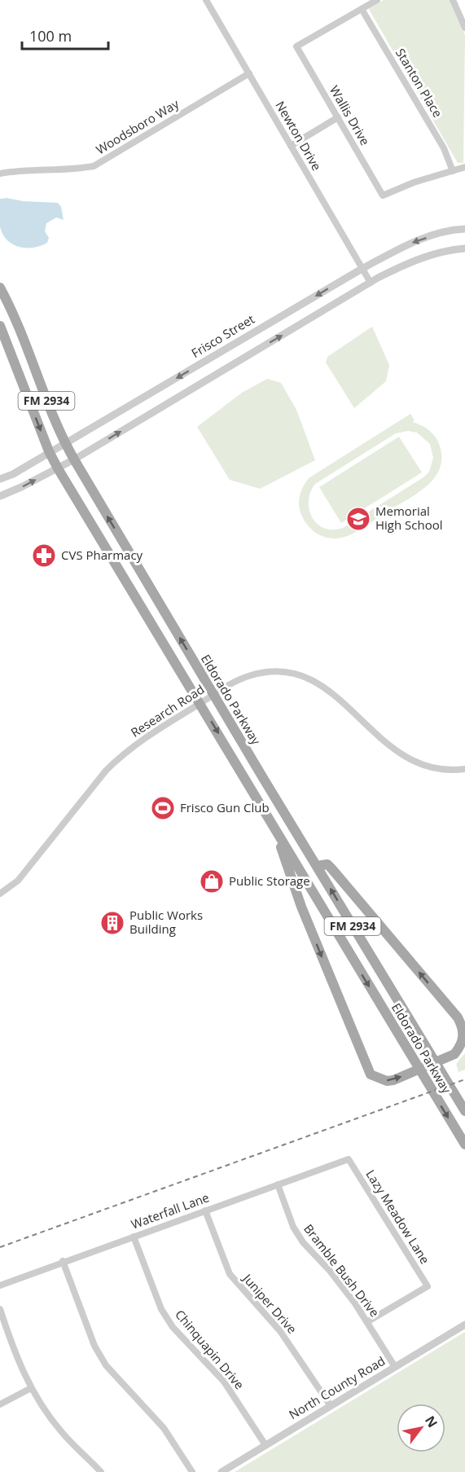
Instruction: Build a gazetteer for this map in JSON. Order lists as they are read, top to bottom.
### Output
{
  "streets": {
    "main road": ["FM 2934", "Eldorado Parkway"],
    "street": [
      "Stanton Place",
      "Wallis Drive",
      "Woodsboro Way",
      "Newton Drive",
      "Frisco Street",
      "Research Road",
      "Waterfall Lane",
      "Lazy Meadow Lane",
      "Bramble Bush Drive",
      "Juniper Drive",
      "Chinquapin Drive",
      "North County Road"
    ]
  },
  "crossings": [
    ["Stanton Place", "Wallis Drive"],
    ["Woodsboro Way", "Newton Drive"],
    ["Newton Drive", "Frisco Street"],
    ["Frisco Street", "Eldorado Parkway"],
    ["Eldorado Parkway", "Research Road"],
    ["Waterfall Lane", "Lazy Meadow Lane"],
    ["Waterfall Lane", "Bramble Bush Drive"],
    ["Waterfall Lane", "Juniper Drive"],
    ["Waterfall Lane", "Chinquapin Drive"],
    ["Lazy Meadow Lane", "Bramble Bush Drive"],
    ["Bramble Bush Drive", "North County Road"],
    ["Juniper Drive", "North County Road"],
    ["Chinquapin Drive", "North County Road"]
  ],
  "places": {
    "school or university": ["Memorial High School"],
    "pharmacy": ["CVS Pharmacy"],
    "sports": ["Frisco Gun Club"],
    "shop": ["Public Storage"],
    "building": ["Public Works Building"]
  },
  "scale_bar": "100 m",
  "north": "top right"
}
